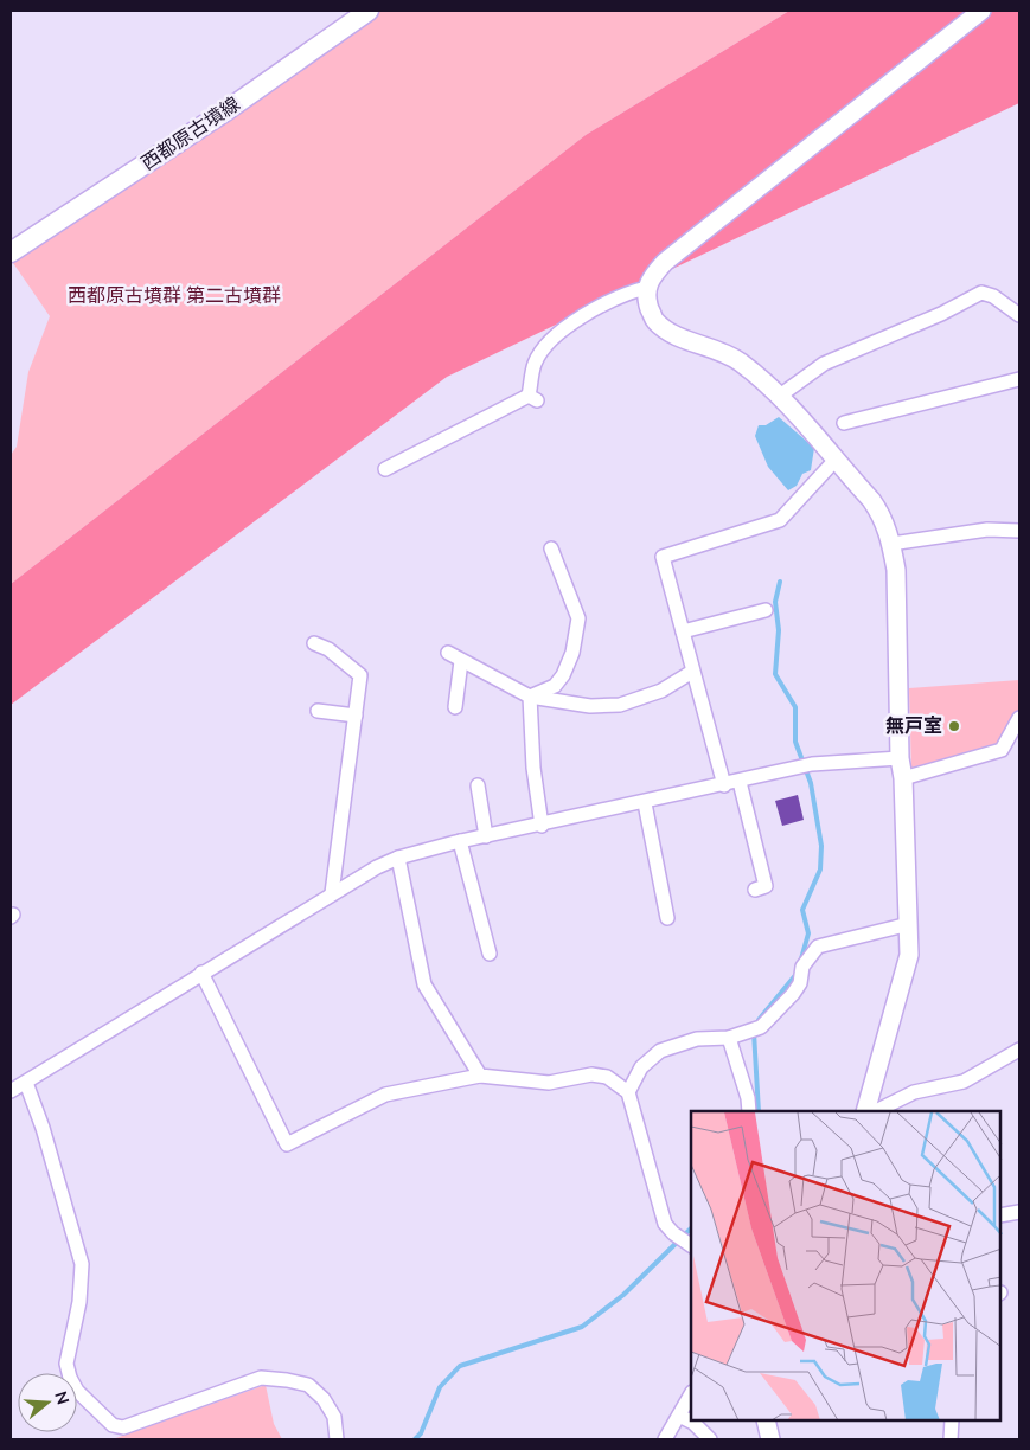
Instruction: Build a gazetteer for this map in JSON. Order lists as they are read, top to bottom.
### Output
{
  "streets": {
    "main road": ["西都原古墳線"]
  },
  "parks": ["西都原古墳群 第二古墳群"],
  "places": ["無戸室"],
  "north": "right"
}
